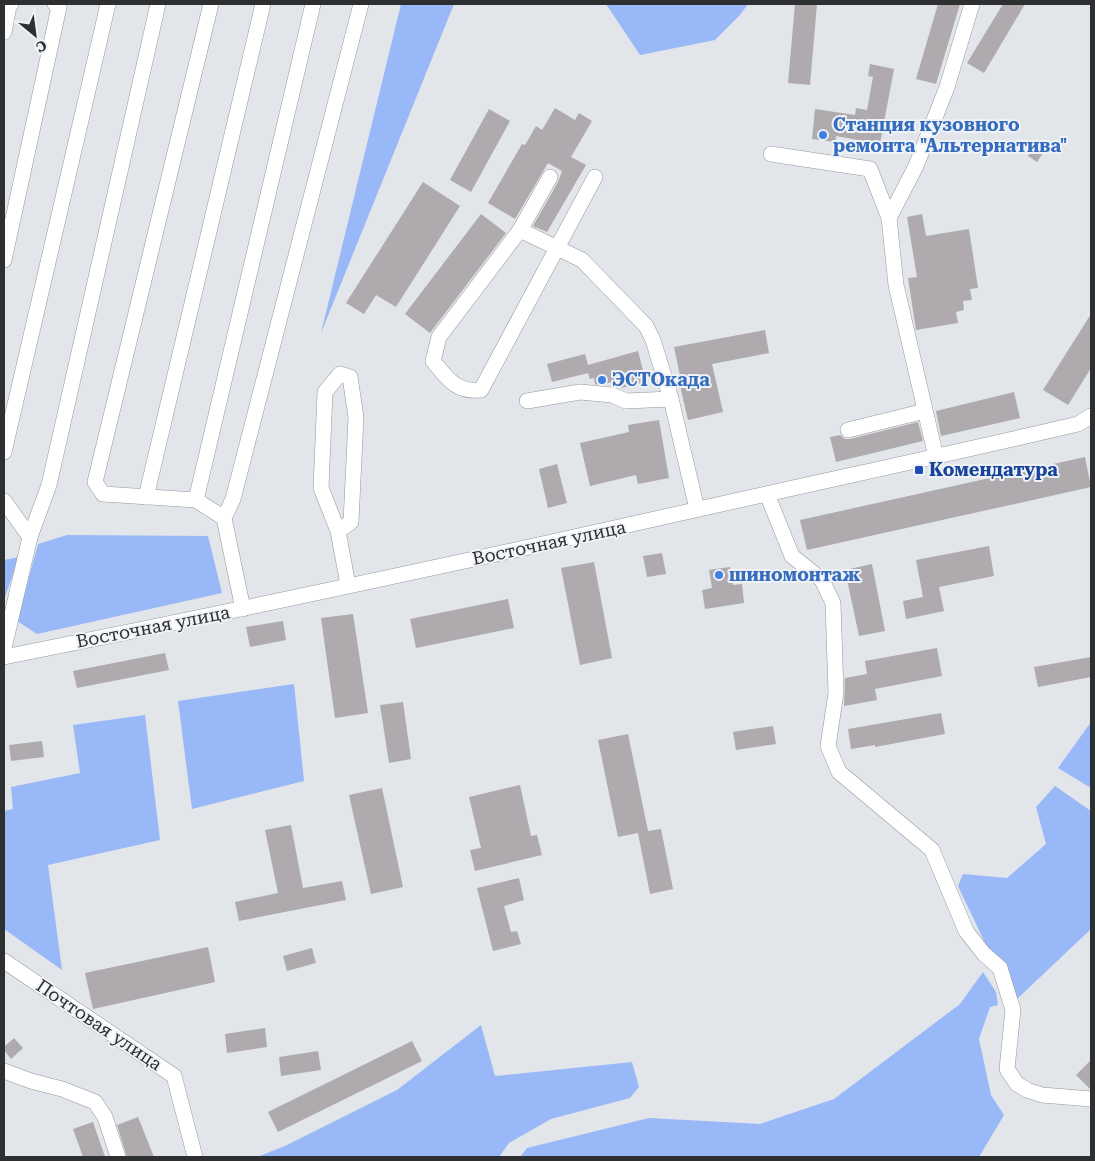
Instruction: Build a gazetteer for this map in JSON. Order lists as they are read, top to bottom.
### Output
{
  "streets": {
    "street": ["Восточная улица", "Почтовая улица"]
  },
  "places": {
    "other": ["Станция кузовного ремонта \"Альтернатива\"", "ЭСТОкада", "шиномонтаж"],
    "transit": ["Комендатура"]
  },
  "north": "bottom right"
}
